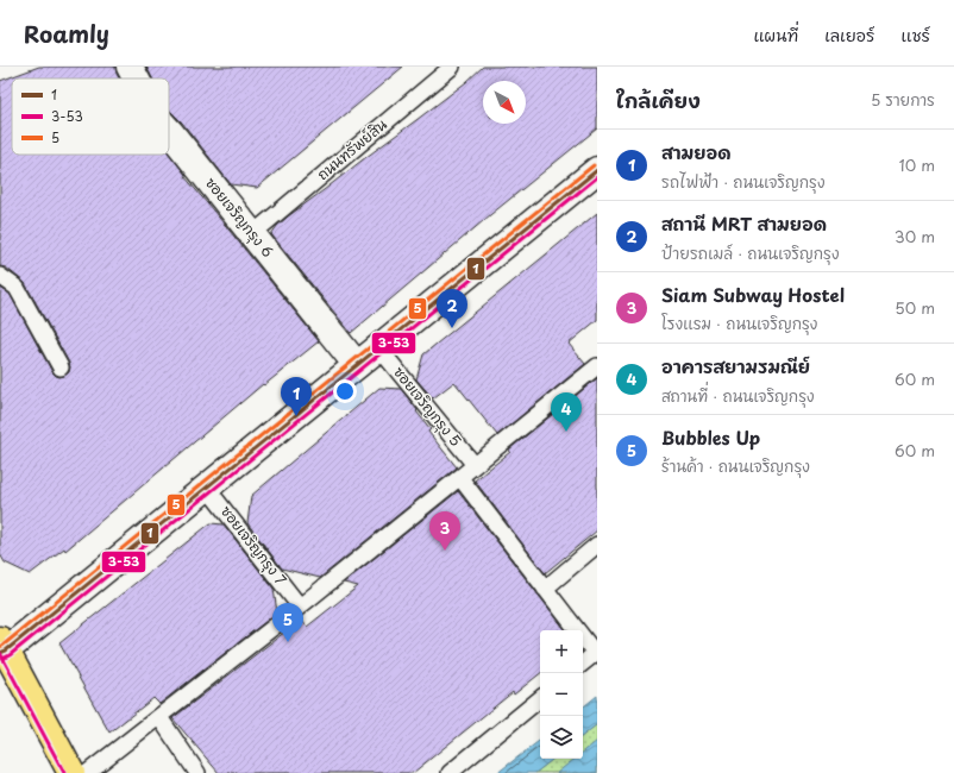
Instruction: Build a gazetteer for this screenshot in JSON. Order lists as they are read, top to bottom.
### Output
{
  "streets": {
    "main road": ["ซอยเจริญกรุง 6"],
    "lane": ["ถนนทรัพย์สิน", "ซอยเจริญกรุง 5", "ซอยเจริญกรุง 7"]
  },
  "crossings": [
    ["ถนนทรัพย์สิน", "ซอยเจริญกรุง 6"]
  ],
  "lines": ["transit line 5", "transit line 1", "transit line 3-53"],
  "legend": ["1", "3-53", "5"],
  "north": "bottom right",
  "page": {
    "header": "Roamly",
    "nav": ["แผนที่", "เลเยอร์", "แชร์"],
    "heading": ["ใกล้เคียง", "5 รายการ"],
    "list": [
      {
        "mark": "1",
        "name": "สามยอด",
        "note": "รถไฟฟ้า · ถนนเจริญกรุง",
        "value": "10 m"
      },
      {
        "mark": "2",
        "name": "สถานี MRT สามยอด",
        "note": "ป้ายรถเมล์ · ถนนเจริญกรุง",
        "value": "30 m"
      },
      {
        "mark": "3",
        "name": "Siam Subway Hostel",
        "note": "โรงแรม · ถนนเจริญกรุง",
        "value": "50 m"
      },
      {
        "mark": "4",
        "name": "อาคารสยามรมณีย์",
        "note": "สถานที่ · ถนนเจริญกรุง",
        "value": "60 m"
      },
      {
        "mark": "5",
        "name": "Bubbles Up",
        "note": "ร้านค้า · ถนนเจริญกรุง",
        "value": "60 m"
      }
    ],
    "pins": [
      "2",
      "1",
      "4",
      "3",
      "5"
    ],
    "map_buttons": ["+", "−"]
  }
}
